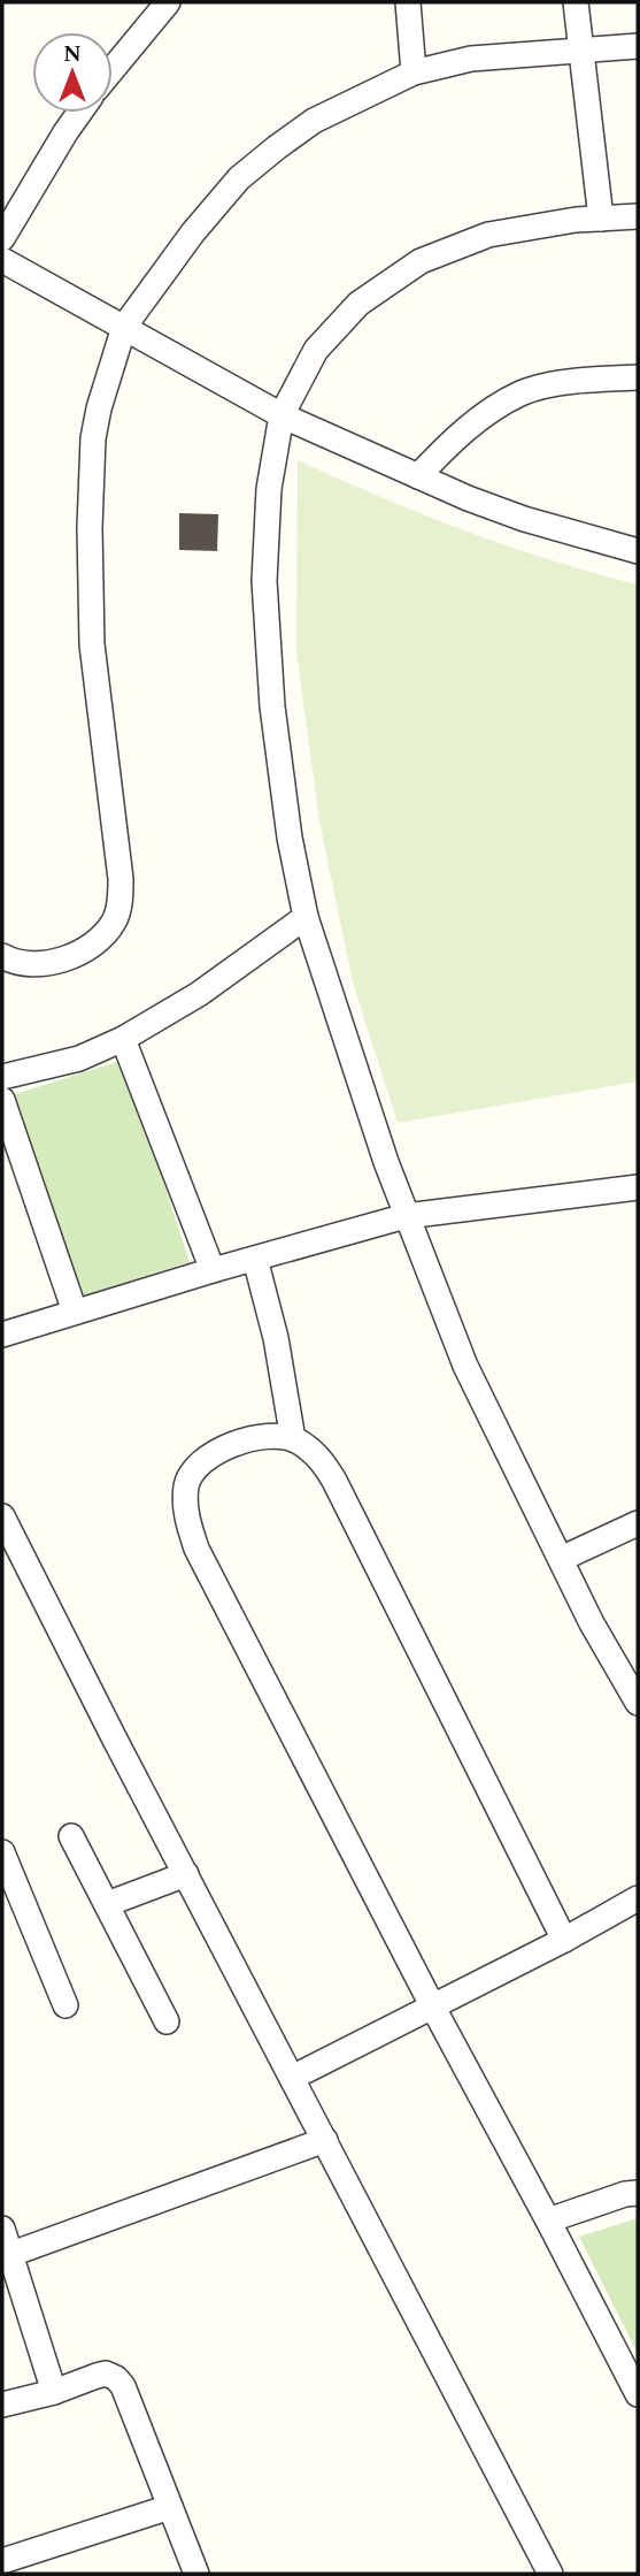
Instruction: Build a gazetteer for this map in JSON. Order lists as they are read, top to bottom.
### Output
{
  "north": "top"
}
